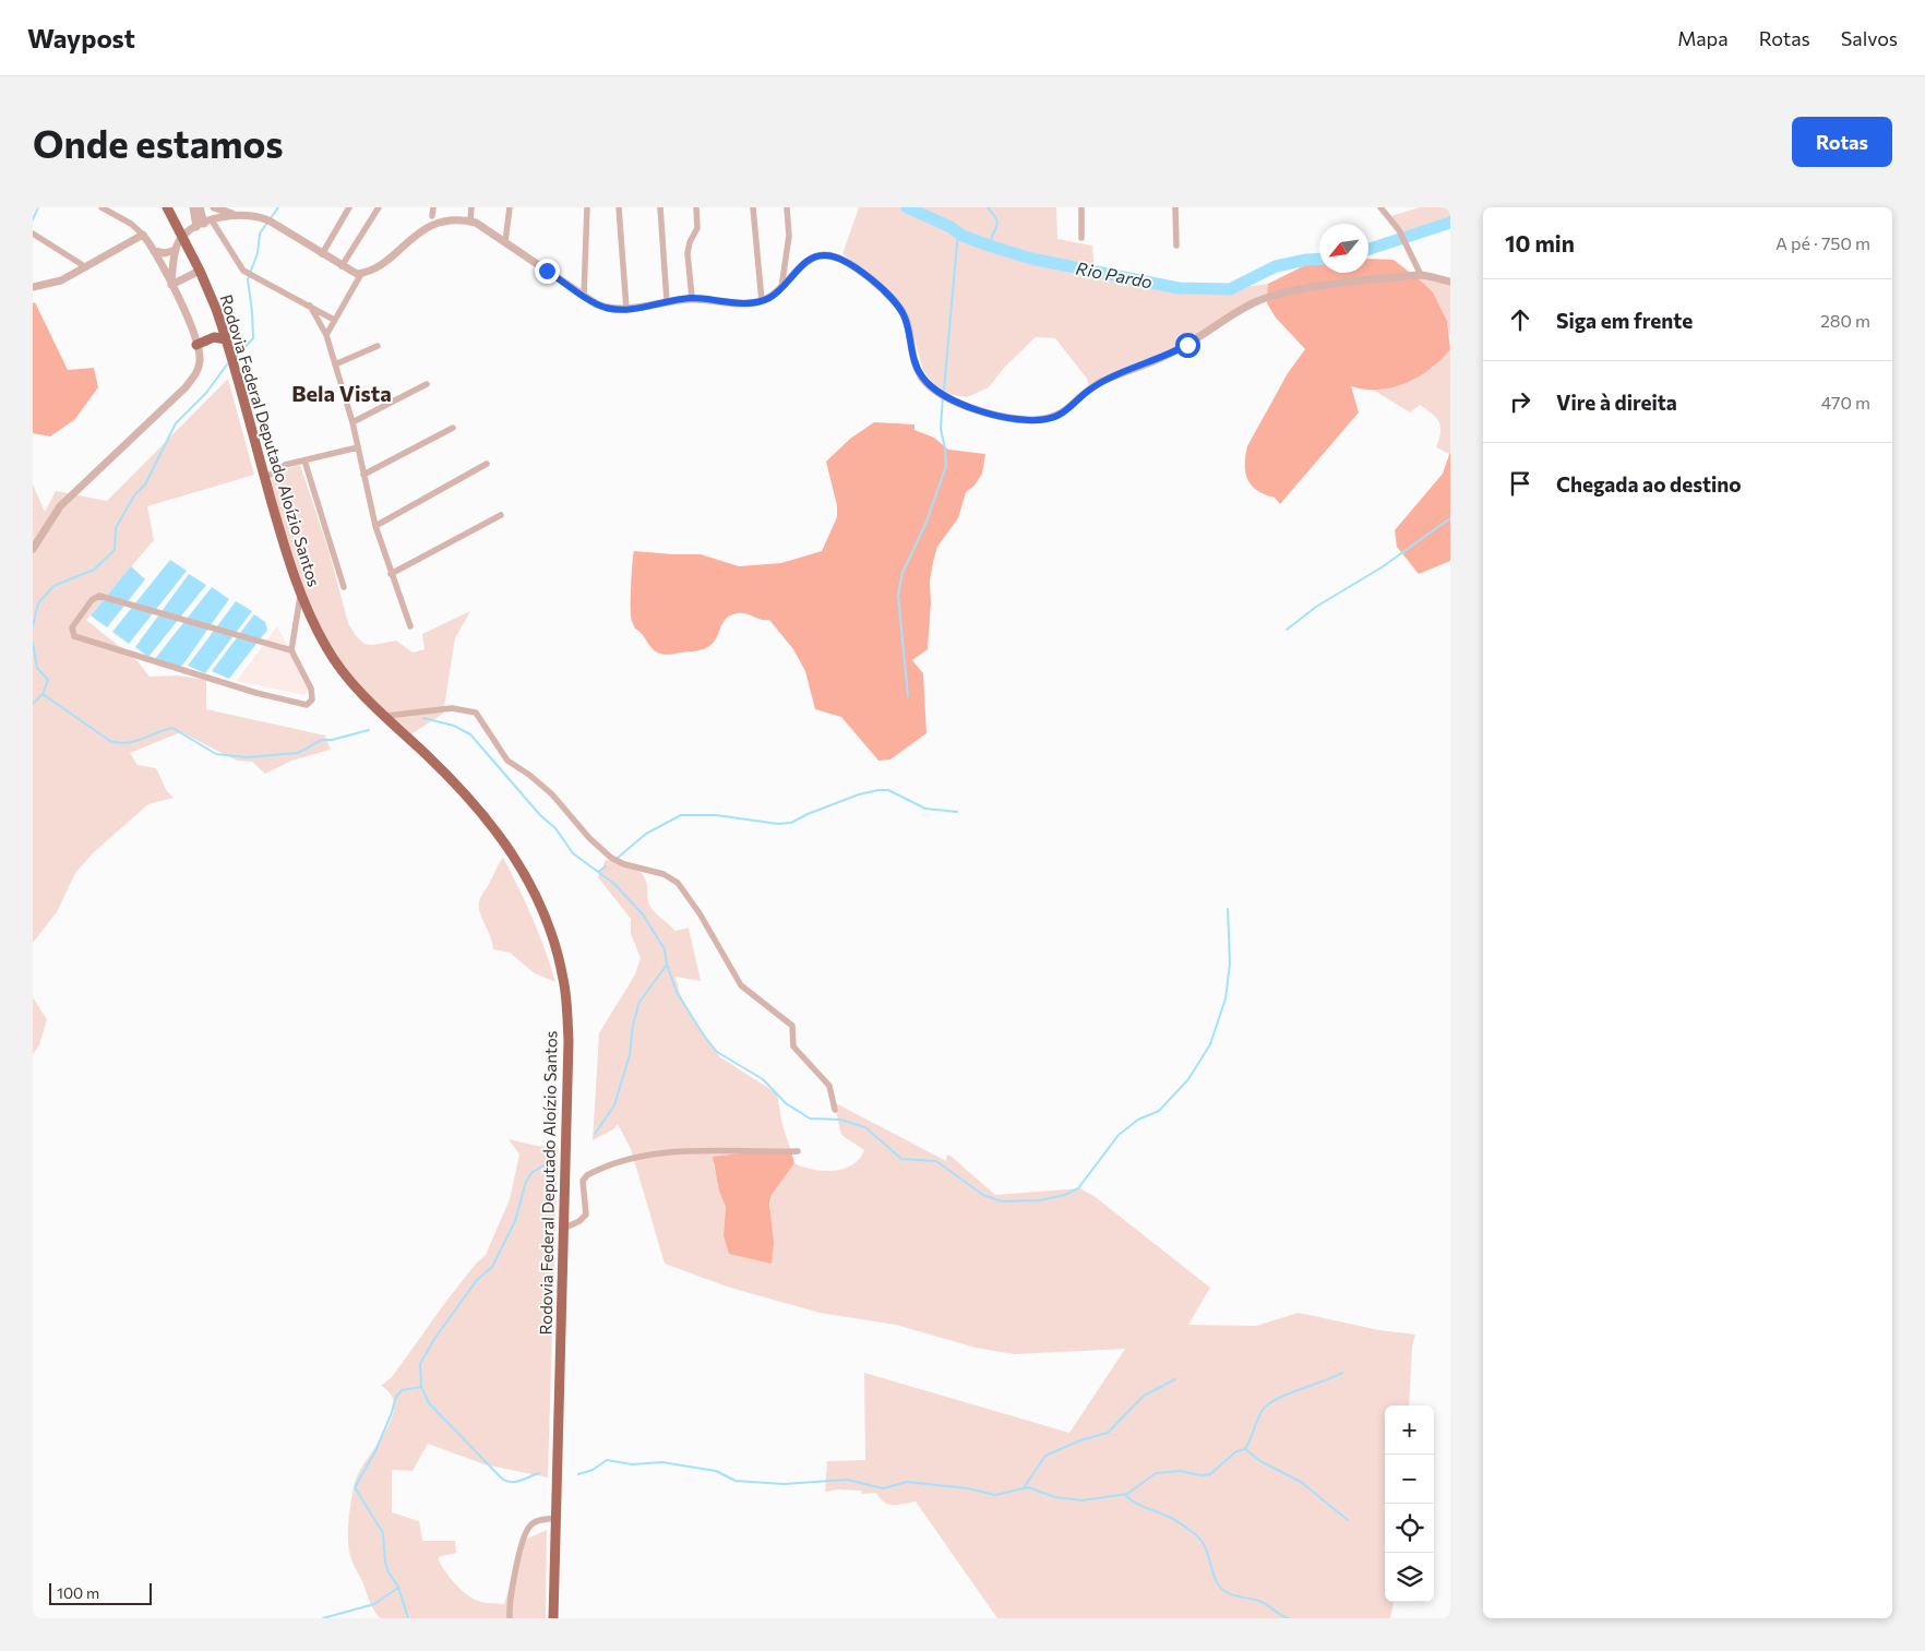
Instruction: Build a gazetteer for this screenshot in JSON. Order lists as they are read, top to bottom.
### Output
{
  "streets": {
    "highway": ["Rodovia Federal Deputado Aloízio Santos"]
  },
  "districts": ["Bela Vista"],
  "water": ["Rio Pardo"],
  "scale_bar": "100 m",
  "north": "bottom left",
  "page": {
    "header": "Waypost",
    "nav": ["Mapa", "Rotas", "Salvos"],
    "buttons": "Rotas",
    "title": "Onde estamos",
    "heading": ["10 min", "A pé · 750 m"],
    "list": [
      ["Siga em frente", "280 m"],
      ["Vire à direita", "470 m"],
      "Chegada ao destino"
    ],
    "map_buttons": ["+", "−"],
    "scale": "100 m"
  }
}
